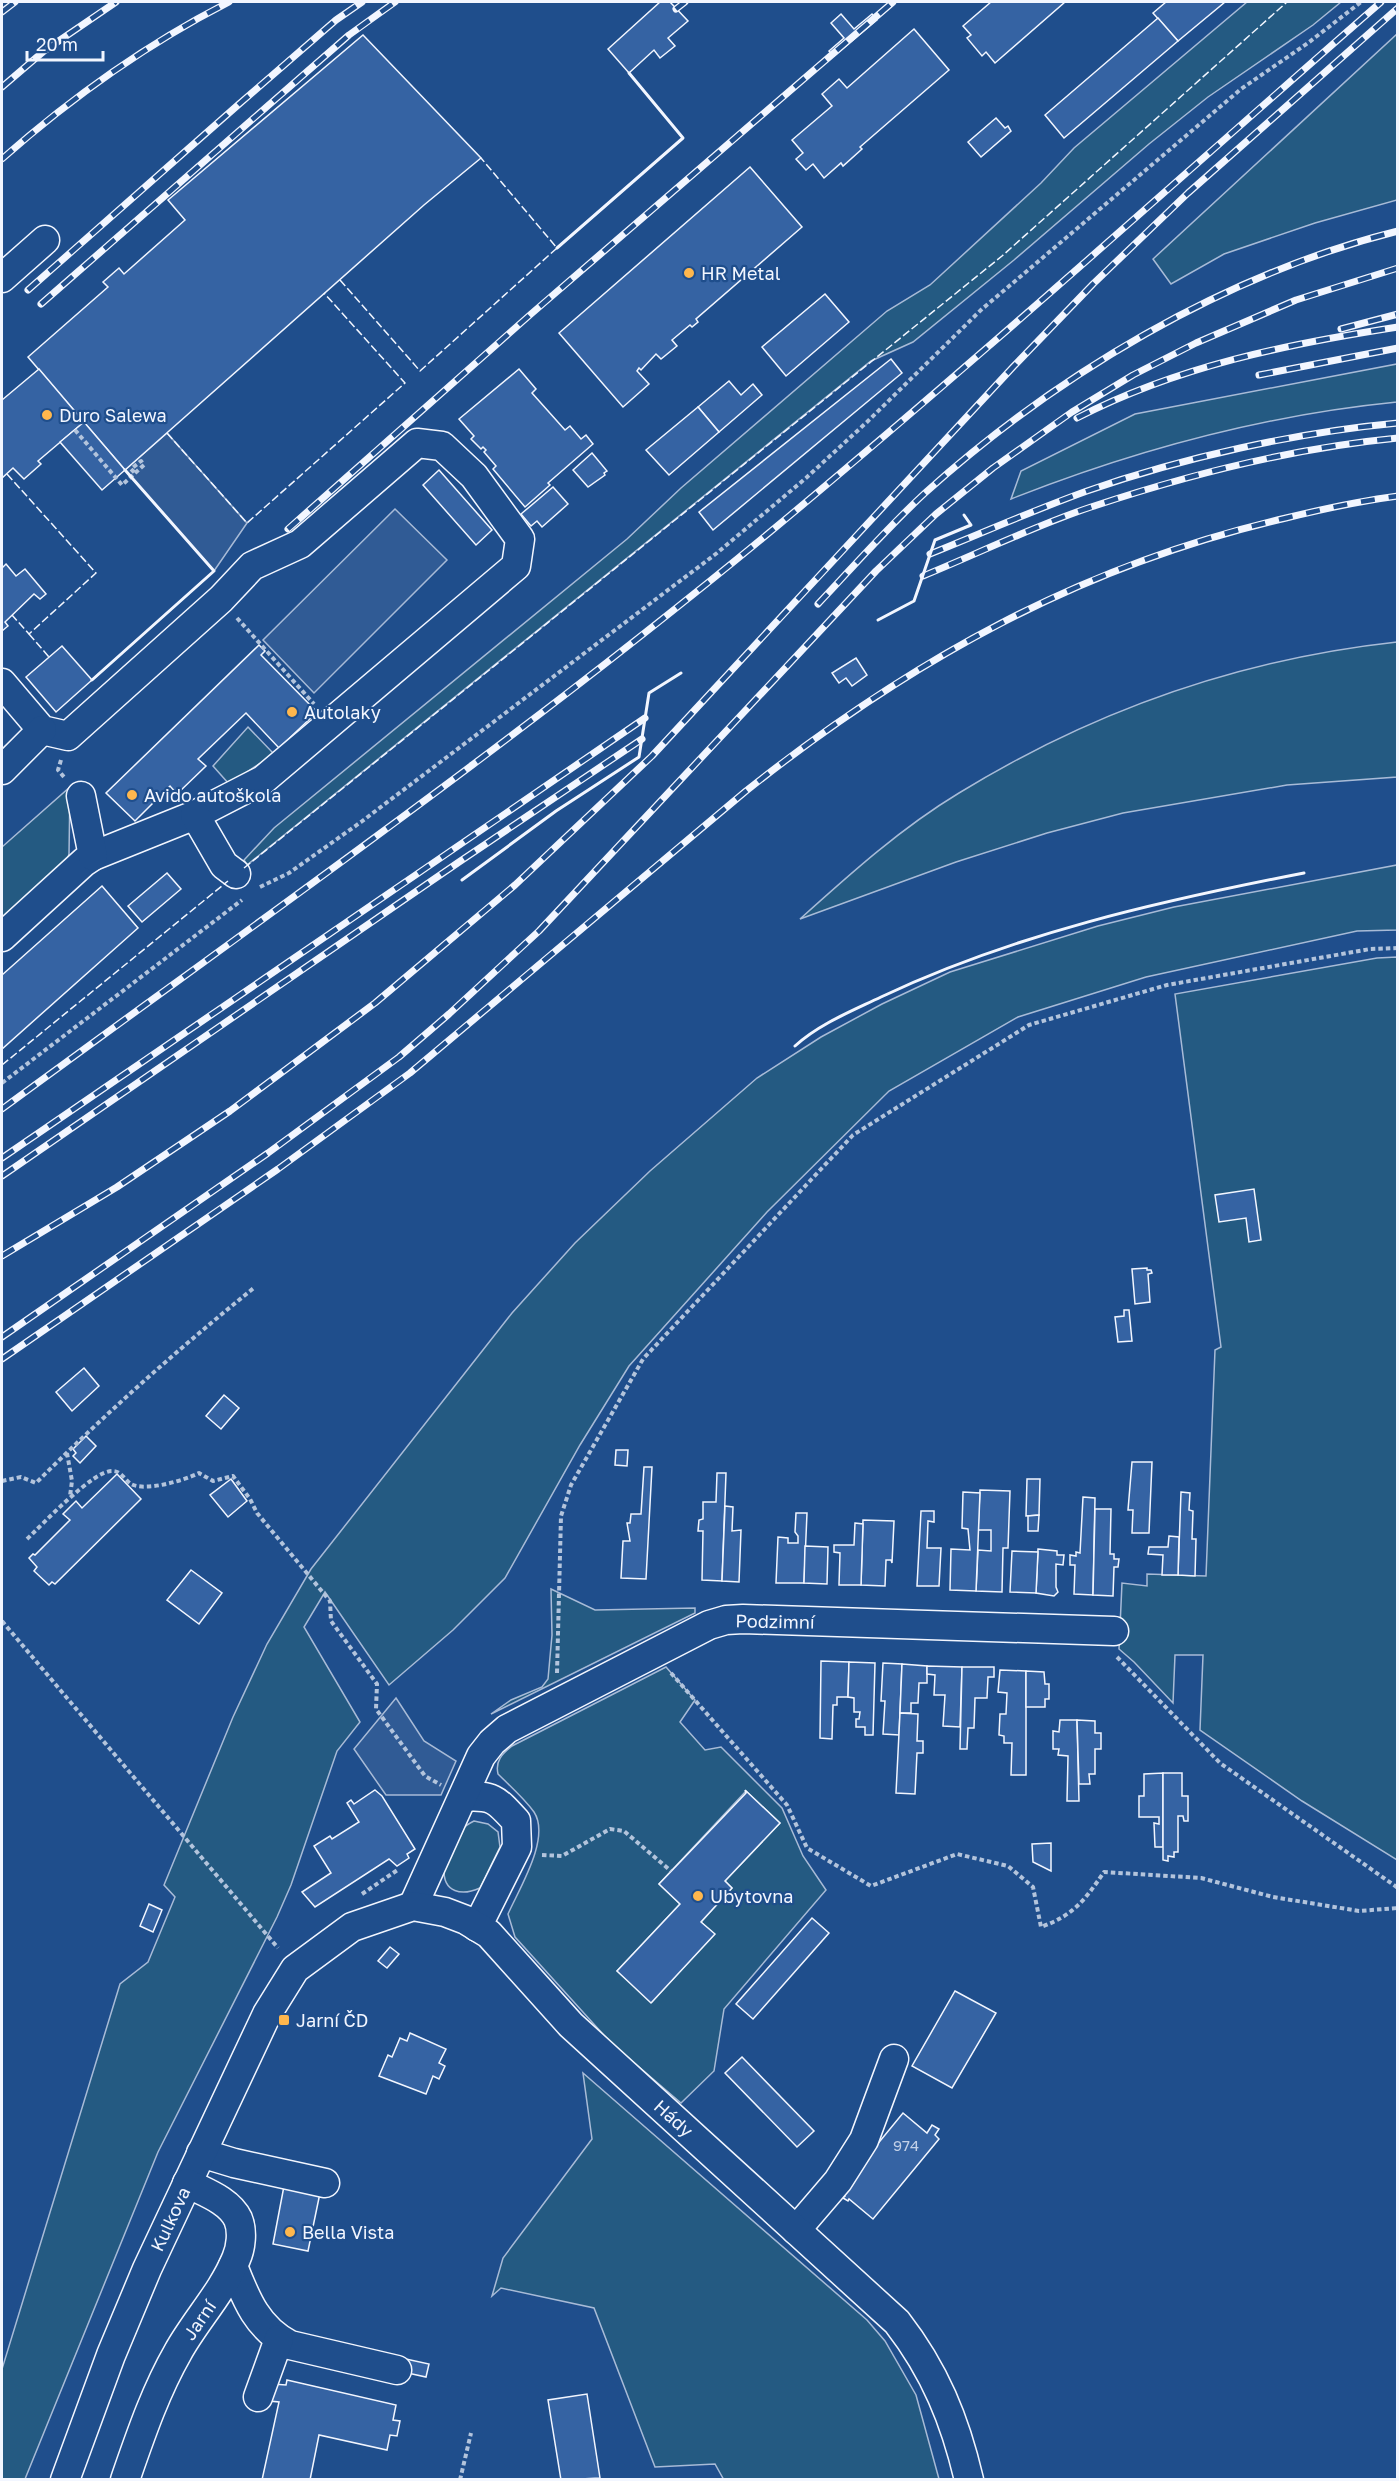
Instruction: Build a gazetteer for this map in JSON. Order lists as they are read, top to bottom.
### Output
{
  "streets": {
    "street": [
      "Podzimní",
      "Hády",
      "Kulkova",
      "Jarní"
    ]
  },
  "crossings": [
    ["Podzimní", "Hády"],
    ["Hády", "Kulkova"],
    ["Kulkova", "Jarní"]
  ],
  "places": {
    "other": [
      "HR Metal",
      "Duro Salewa",
      "Autolaky",
      "Avido autoškola",
      "Ubytovna",
      "Bella Vista"
    ],
    "transit": ["Jarní ČD"]
  },
  "house_numbers": ["974"],
  "scale_bar": "20 m"
}
